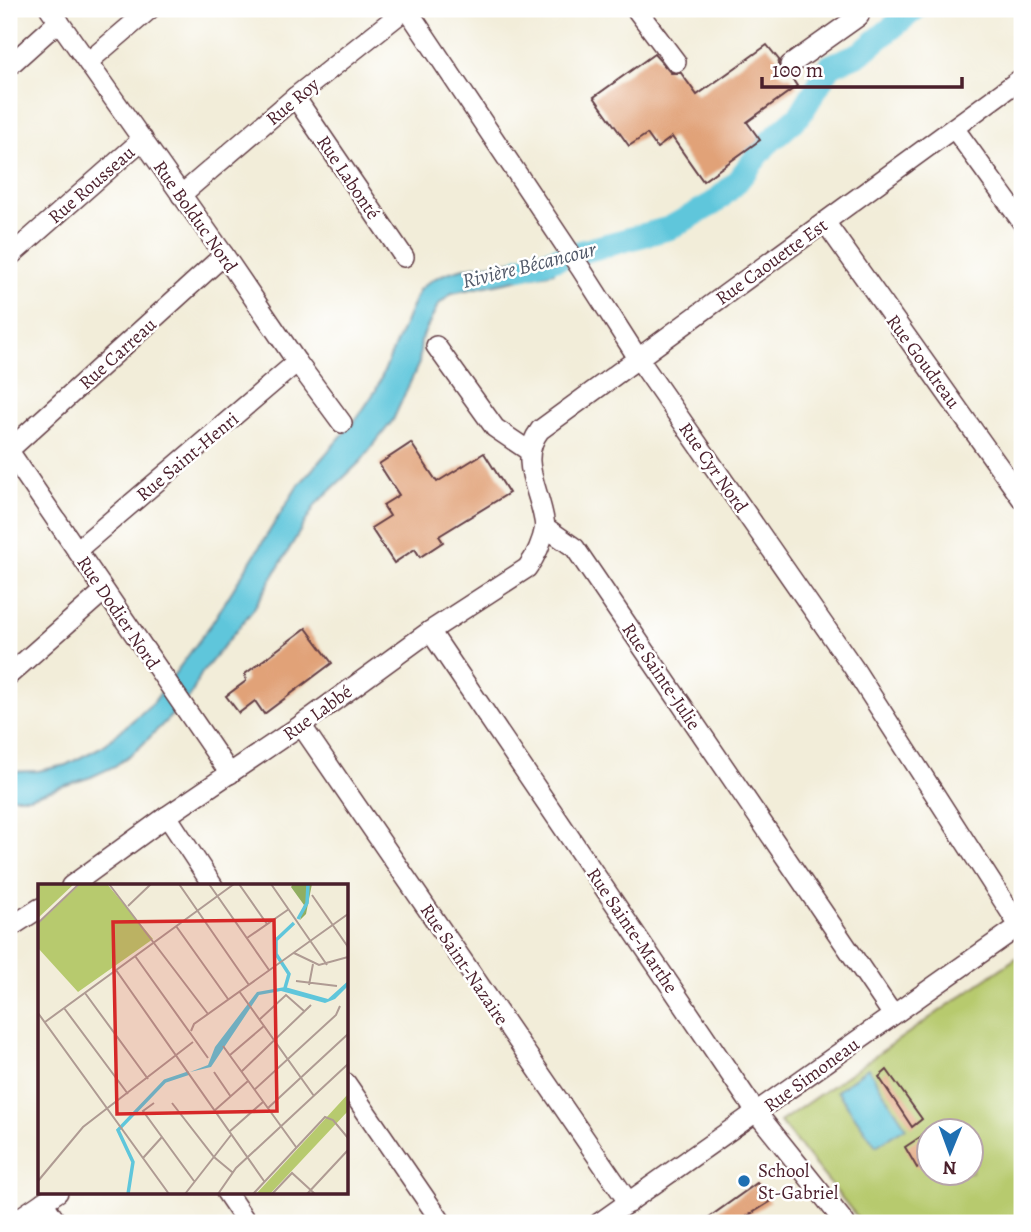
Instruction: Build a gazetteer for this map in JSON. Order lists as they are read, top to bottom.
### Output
{
  "streets": {
    "street": [
      "Rue Roy",
      "Rue Labonté",
      "Rue Rousseau",
      "Rue Bolduc Nord",
      "Rue Caouette Est",
      "Rue Carreau",
      "Rue Goudreau",
      "Rue Saint-Henri",
      "Rue Cyr Nord",
      "Rue Dodier Nord",
      "Rue Sainte-Julie",
      "Rue Labbé",
      "Rue Sainte-Marthe",
      "Rue Saint-Nazaire",
      "Rue Simoneau"
    ]
  },
  "crossings": [
    ["Rue Roy", "Rue Labonté"],
    ["Rue Roy", "Rue Bolduc Nord"],
    ["Rue Roy", "Rue Cyr Nord"],
    ["Rue Rousseau", "Rue Bolduc Nord"],
    ["Rue Bolduc Nord", "Rue Carreau"],
    ["Rue Bolduc Nord", "Rue Saint-Henri"],
    ["Rue Caouette Est", "Rue Goudreau"],
    ["Rue Caouette Est", "Rue Cyr Nord"],
    ["Rue Carreau", "Rue Dodier Nord"],
    ["Rue Saint-Henri", "Rue Dodier Nord"],
    ["Rue Cyr Nord", "Rue Simoneau"],
    ["Rue Dodier Nord", "Rue Labbé"],
    ["Rue Sainte-Julie", "Rue Labbé"],
    ["Rue Sainte-Julie", "Rue Simoneau"],
    ["Rue Labbé", "Rue Sainte-Marthe"],
    ["Rue Labbé", "Rue Saint-Nazaire"],
    ["Rue Sainte-Marthe", "Rue Simoneau"],
    ["Rue Saint-Nazaire", "Rue Simoneau"]
  ],
  "water": ["Rivière Bécancour"],
  "places": ["School St-Gabriel"],
  "scale_bar": "100 m",
  "north": "bottom"
}
